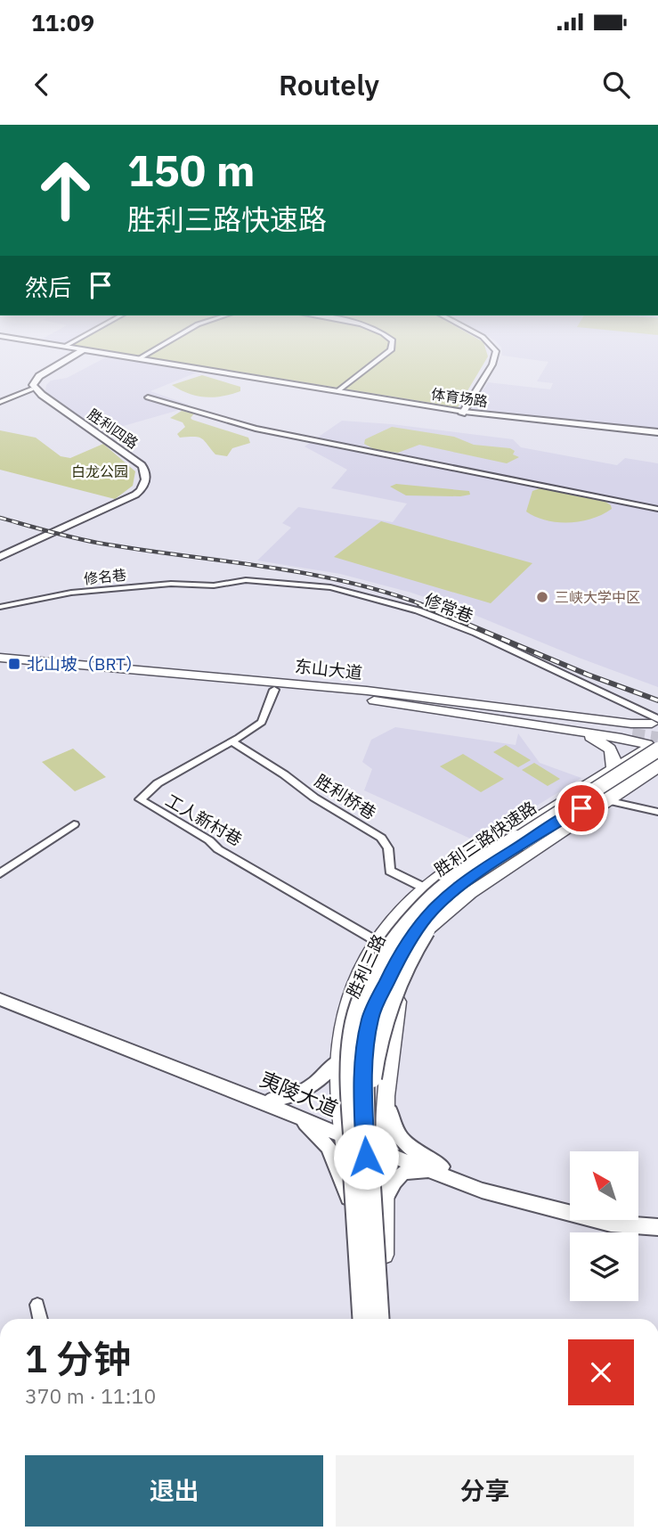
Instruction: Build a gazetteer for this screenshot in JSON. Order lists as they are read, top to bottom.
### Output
{
  "streets": {
    "highway": ["胜利三路快速路"],
    "main road": [
      "体育场路",
      "胜利四路",
      "东山大道",
      "胜利三路",
      "夷陵大道"
    ],
    "street": [
      "修名巷",
      "修常巷",
      "胜利桥巷",
      "工人新村巷"
    ]
  },
  "crossings": [
    ["体育场路", "胜利四路"],
    ["修名巷", "修常巷"],
    ["修常巷", "东山大道"],
    ["东山大道", "工人新村巷"],
    ["东山大道", "胜利三路快速路"],
    ["东山大道", "胜利三路"],
    ["胜利桥巷", "工人新村巷"],
    ["胜利桥巷", "胜利三路"],
    ["工人新村巷", "胜利三路快速路"],
    ["工人新村巷", "胜利三路"],
    ["胜利三路快速路", "胜利三路"],
    ["胜利三路", "夷陵大道"]
  ],
  "parks": ["白龙公园"],
  "places": {
    "other": ["三峡大学中区"],
    "transit": ["北山坡（BRT）"]
  },
  "north": "top left",
  "page": {
    "status": "11:09",
    "header": "Routely",
    "turn": ["150 m", "胜利三路快速路"],
    "then": "然后",
    "heading": ["1 分钟", "370 m · 11:10"],
    "buttons": ["退出", "分享"]
  }
}
